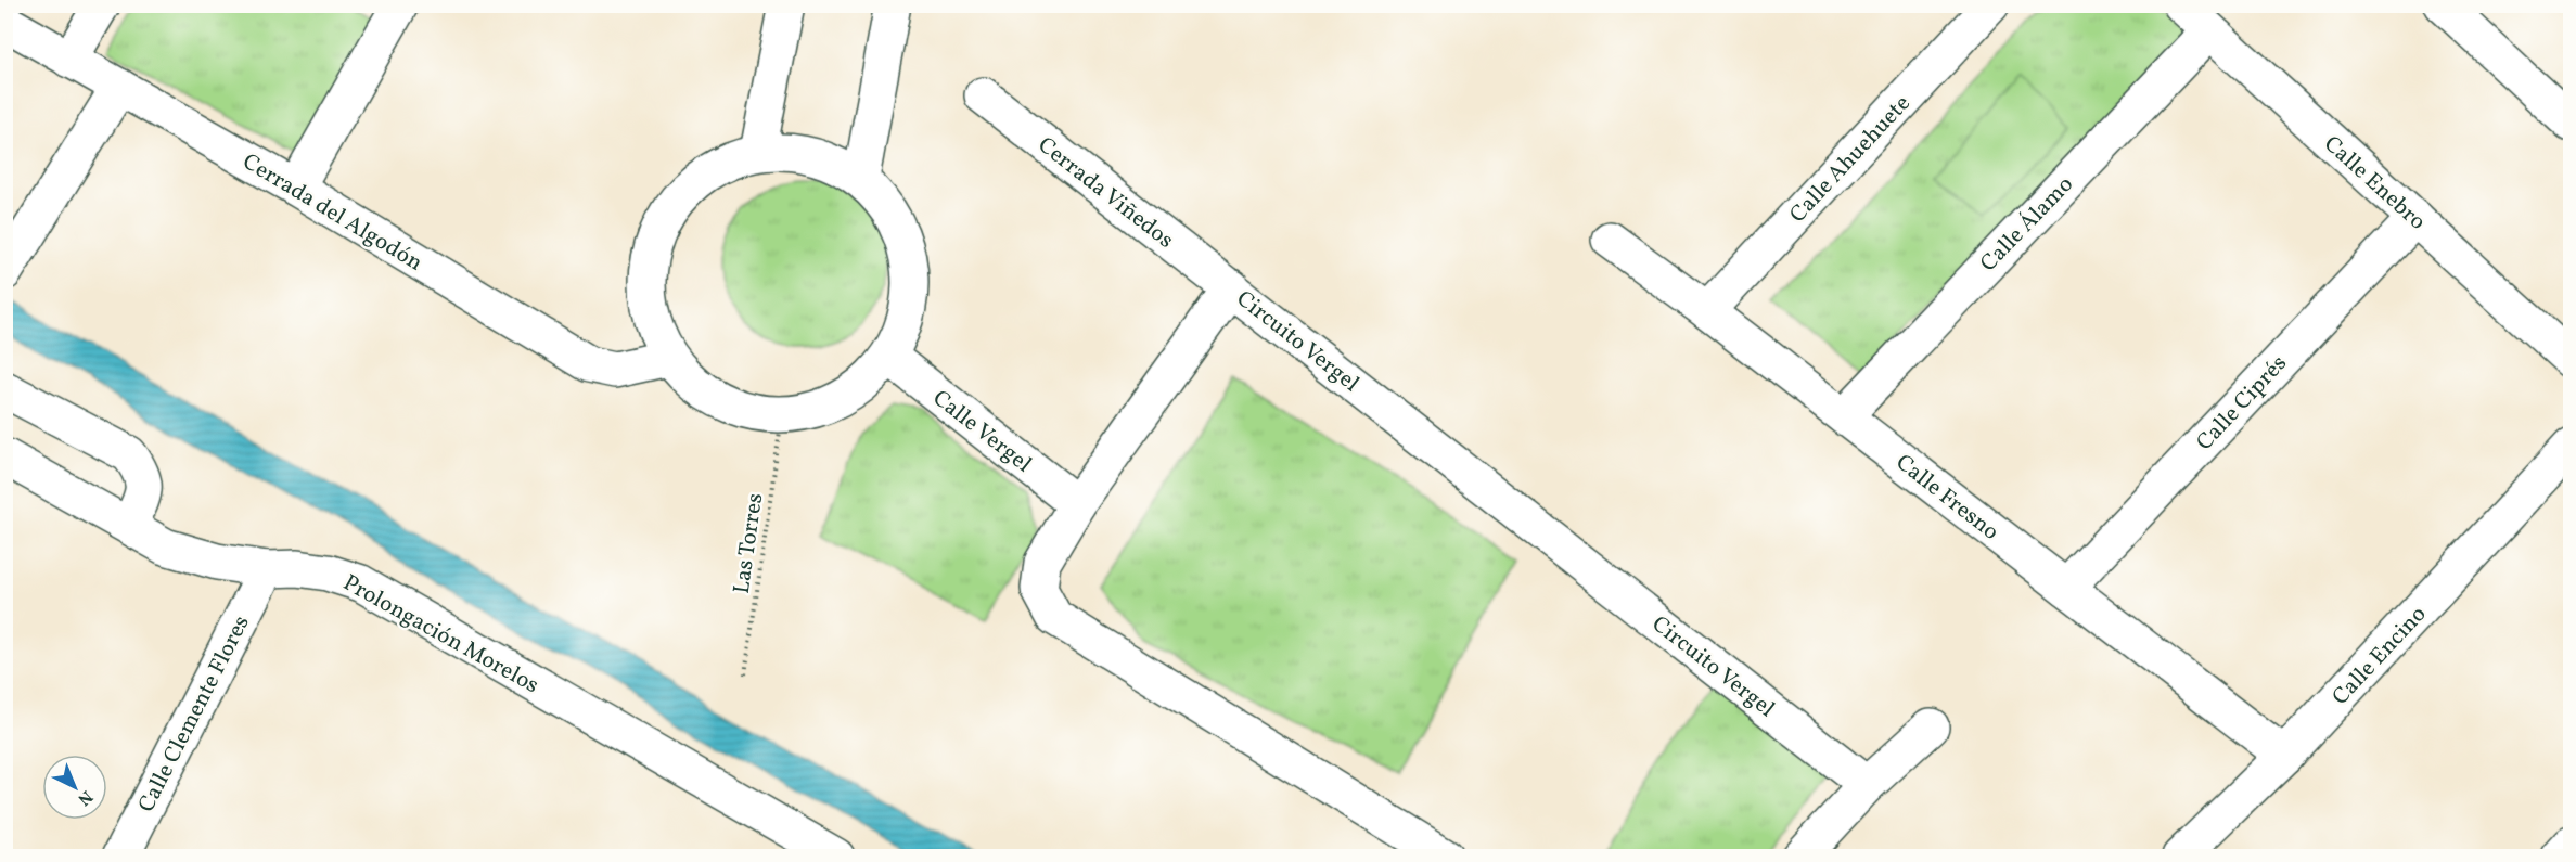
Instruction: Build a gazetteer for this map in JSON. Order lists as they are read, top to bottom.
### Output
{
  "streets": {
    "street": [
      "Calle Ahuehuete",
      "Calle Enebro",
      "Cerrada Viñedos",
      "Cerrada del Algodón",
      "Calle Álamo",
      "Circuito Vergel",
      "Calle Ciprés",
      "Calle Vergel",
      "Calle Fresno",
      "Prolongación Morelos",
      "Calle Encino",
      "Calle Clemente Flores"
    ],
    "path": ["Las Torres"]
  },
  "crossings": [
    ["Calle Ahuehuete", "Calle Fresno"],
    ["Calle Enebro", "Calle Álamo"],
    ["Calle Enebro", "Calle Ciprés"],
    ["Cerrada Viñedos", "Circuito Vergel"],
    ["Calle Álamo", "Calle Fresno"],
    ["Circuito Vergel", "Calle Vergel"],
    ["Calle Ciprés", "Calle Fresno"],
    ["Calle Fresno", "Calle Encino"],
    ["Prolongación Morelos", "Calle Clemente Flores"]
  ],
  "north": "bottom right"
}
